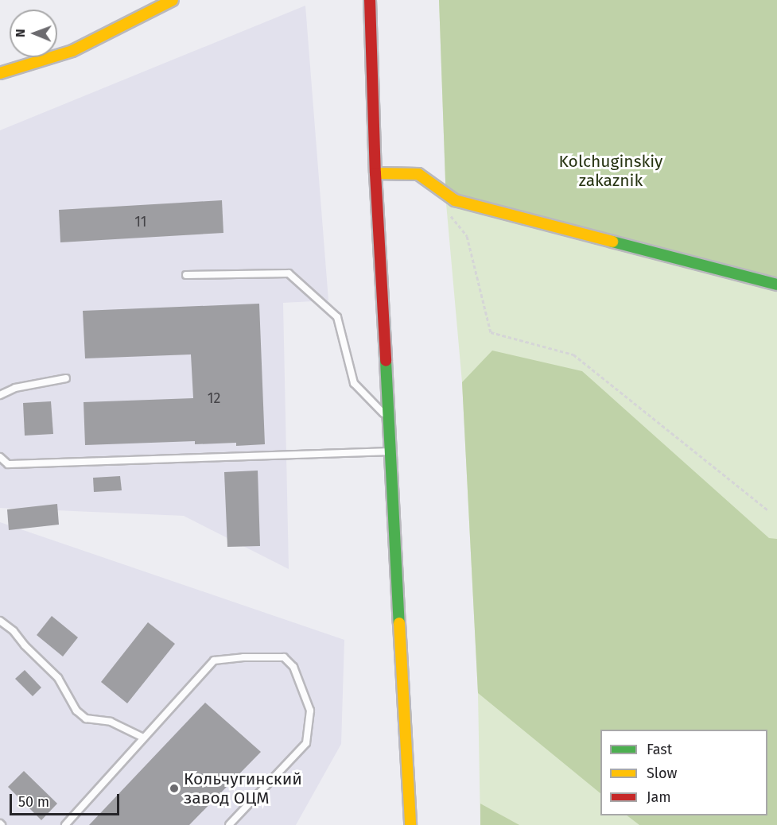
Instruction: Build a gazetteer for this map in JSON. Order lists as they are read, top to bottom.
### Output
{
  "parks": ["Kolchuginskiy zakaznik"],
  "places": ["Кольчугинский завод ОЦМ"],
  "house_numbers": ["11", "12"],
  "legend": ["Fast", "Slow", "Jam"],
  "scale_bar": "50 m",
  "north": "left"
}
